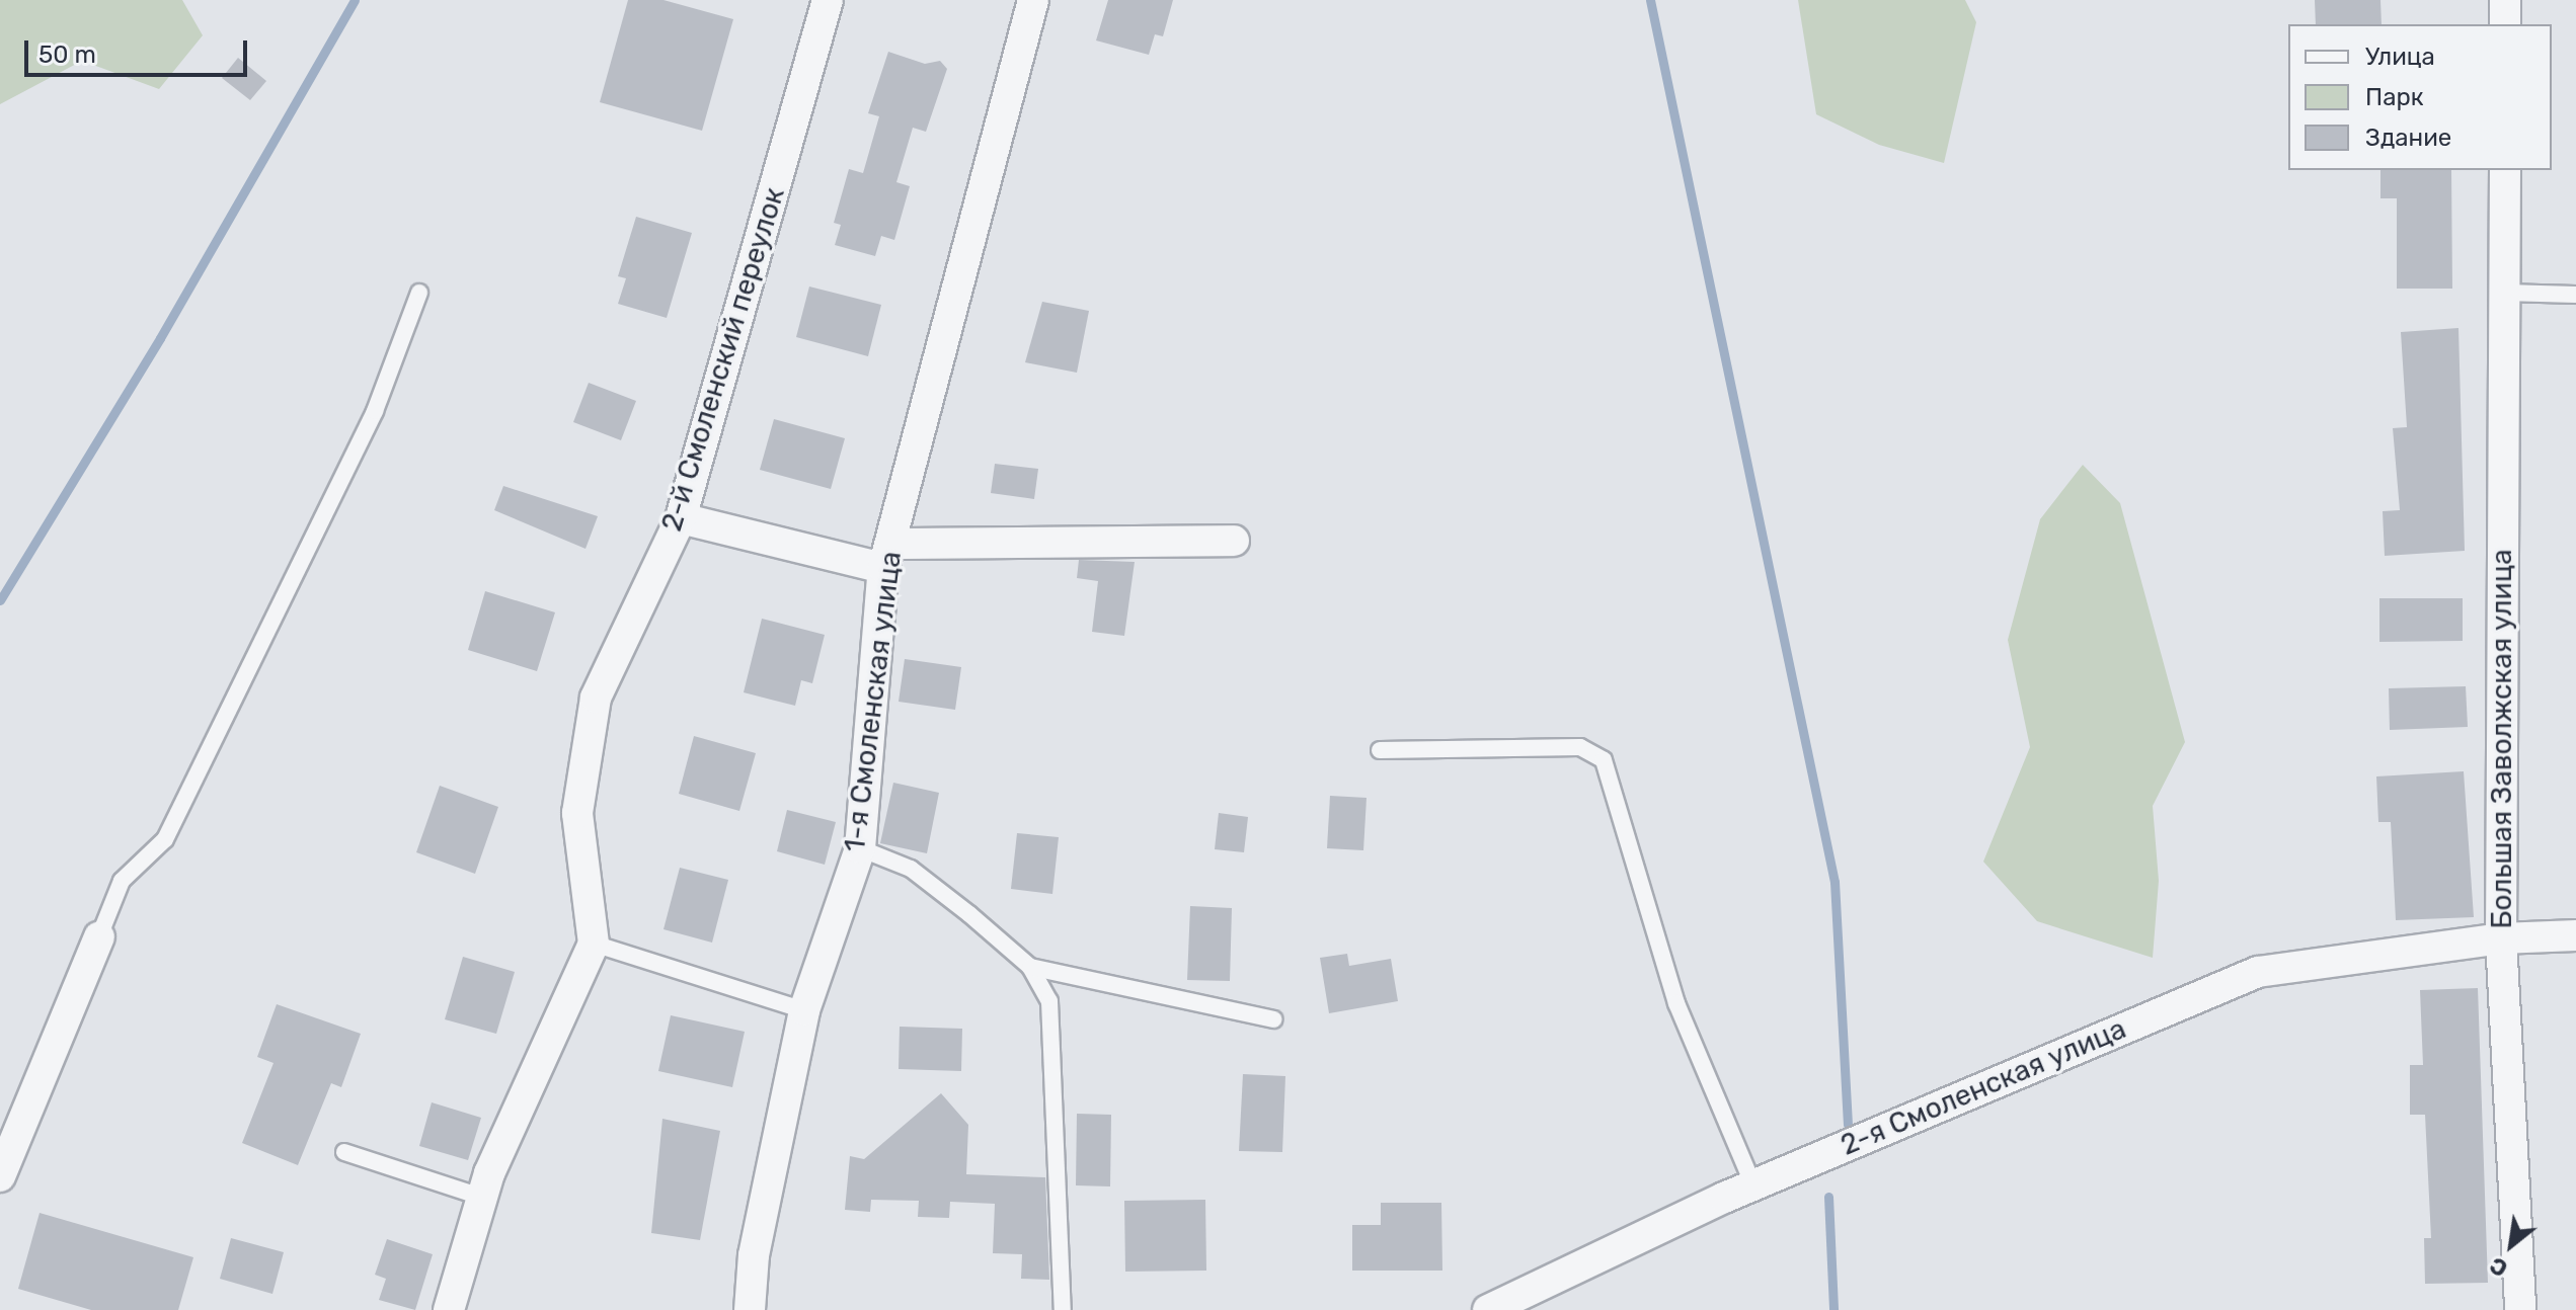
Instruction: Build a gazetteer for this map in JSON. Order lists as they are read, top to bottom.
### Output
{
  "streets": {
    "street": [
      "2-й Смоленский переулок",
      "1-я Смоленская улица",
      "Большая Заволжская улица",
      "2-я Смоленская улица"
    ]
  },
  "crossings": [
    ["Большая Заволжская улица", "2-я Смоленская улица"]
  ],
  "legend": ["Улица", "Парк", "Здание"],
  "scale_bar": "50 m",
  "north": "bottom left"
}
